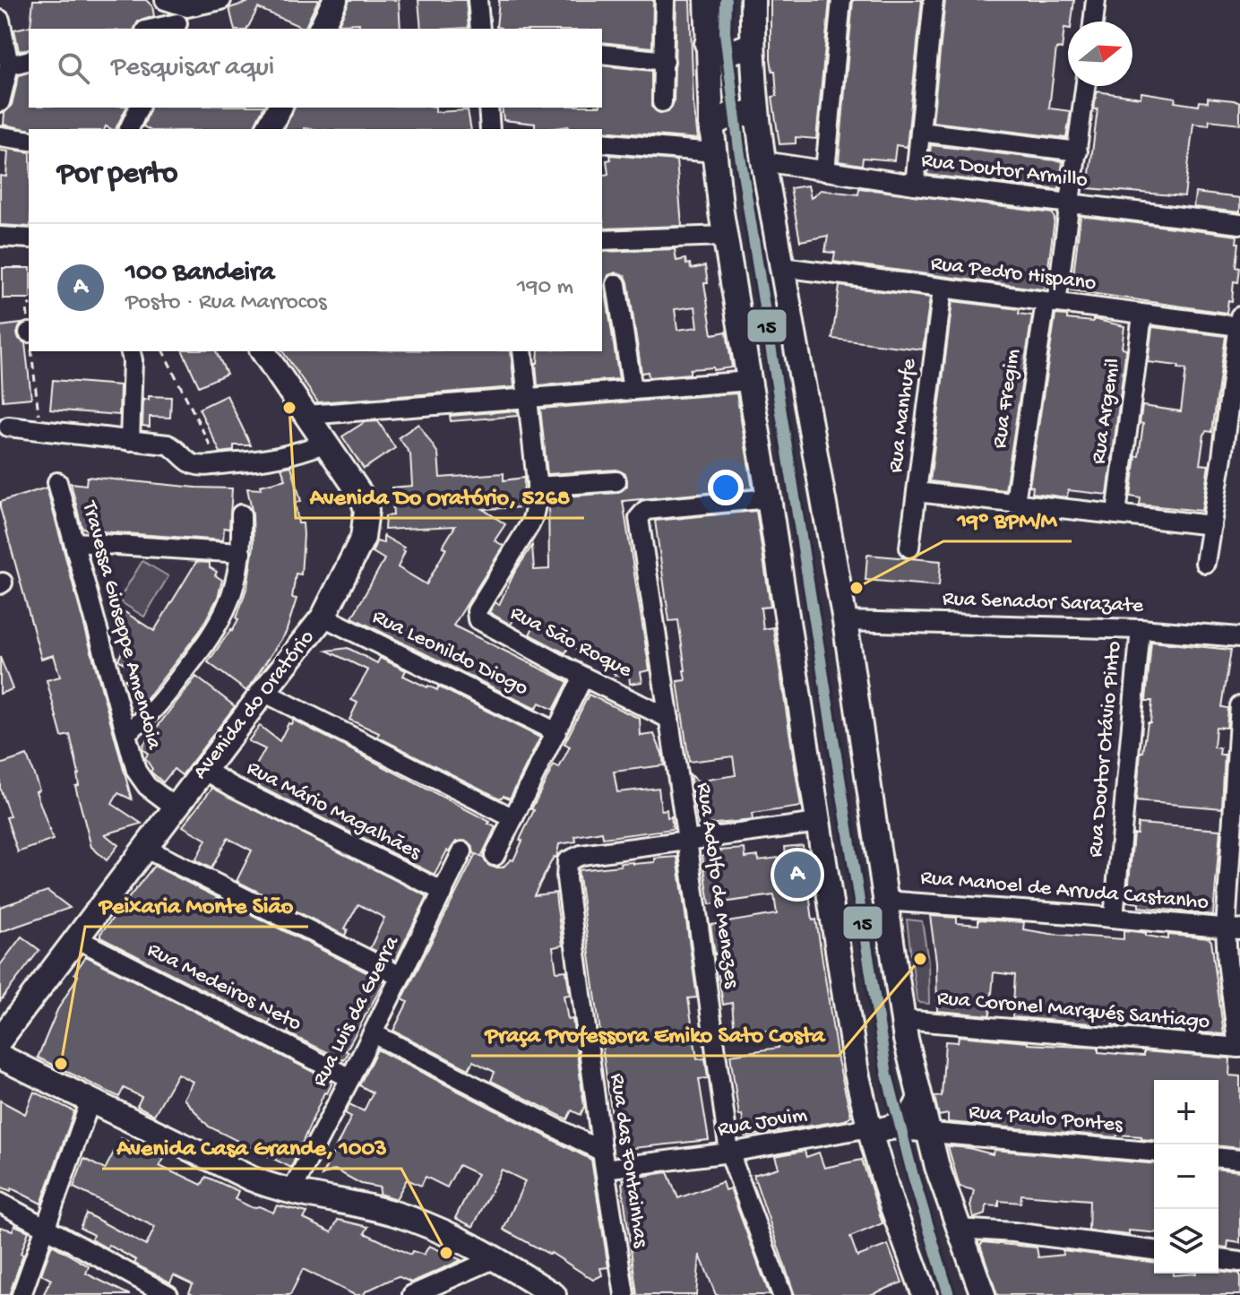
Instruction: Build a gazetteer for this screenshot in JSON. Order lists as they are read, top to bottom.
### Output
{
  "streets": {
    "main road": ["Avenida do Oratório"],
    "street": [
      "Rua Doutor Armillo",
      "Rua Pedro Hispano",
      "Rua Fregim",
      "Rua Argemil",
      "Rua Manhufe",
      "Rua Senador Sarazate",
      "Travessa Giuseppe Amendoia",
      "Rua São Roque",
      "Rua Leonildo Diogo",
      "Rua Doutor Otávio Pinto",
      "Rua Mário Magalhães",
      "Rua Adolfo de Menezes",
      "Rua Manoel de Arruda Castanho",
      "Rua Medeiros Neto",
      "Rua Coronel Marqués Santiago",
      "Rua Luis da Guerra",
      "Rua Paulo Pontes",
      "Rua Jovim",
      "Rua das Fontainhas"
    ]
  },
  "crossings": [
    ["Rua Doutor Armillo", "Rua Fregim"],
    ["Rua Pedro Hispano", "Rua Fregim"],
    ["Rua Pedro Hispano", "Rua Argemil"],
    ["Rua Pedro Hispano", "Rua Manhufe"],
    ["Rua Senador Sarazate", "Rua Doutor Otávio Pinto"],
    ["Travessa Giuseppe Amendoia", "Avenida do Oratório"],
    ["Rua São Roque", "Rua Adolfo de Menezes"],
    ["Rua Leonildo Diogo", "Avenida do Oratório"],
    ["Avenida do Oratório", "Rua Mário Magalhães"],
    ["Avenida do Oratório", "Rua Medeiros Neto"],
    ["Rua Doutor Otávio Pinto", "Rua Manoel de Arruda Castanho"],
    ["Rua Mário Magalhães", "Rua Luis da Guerra"],
    ["Rua Adolfo de Menezes", "Rua Jovim"],
    ["Rua Adolfo de Menezes", "Rua das Fontainhas"],
    ["Rua Medeiros Neto", "Rua Luis da Guerra"],
    ["Rua Paulo Pontes", "Rua Jovim"],
    ["Rua Jovim", "Rua das Fontainhas"]
  ],
  "places": [
    "Avenida Do Oratório, 5268",
    "19º BPM/M",
    "Praça Professora Emiko Sato Costa",
    "Peixaria Monte Sião",
    "Avenida Casa Grande, 1003"
  ],
  "lines": ["transit line 15"],
  "north": "right",
  "page": {
    "search": "Pesquisar aqui",
    "heading": "Por perto",
    "list": [
      {
        "mark": "A",
        "name": "100 Bandeira",
        "note": "Posto · Rua Marrocos",
        "value": "190 m"
      }
    ],
    "pins": "A",
    "map_buttons": ["+", "−"]
  }
}
